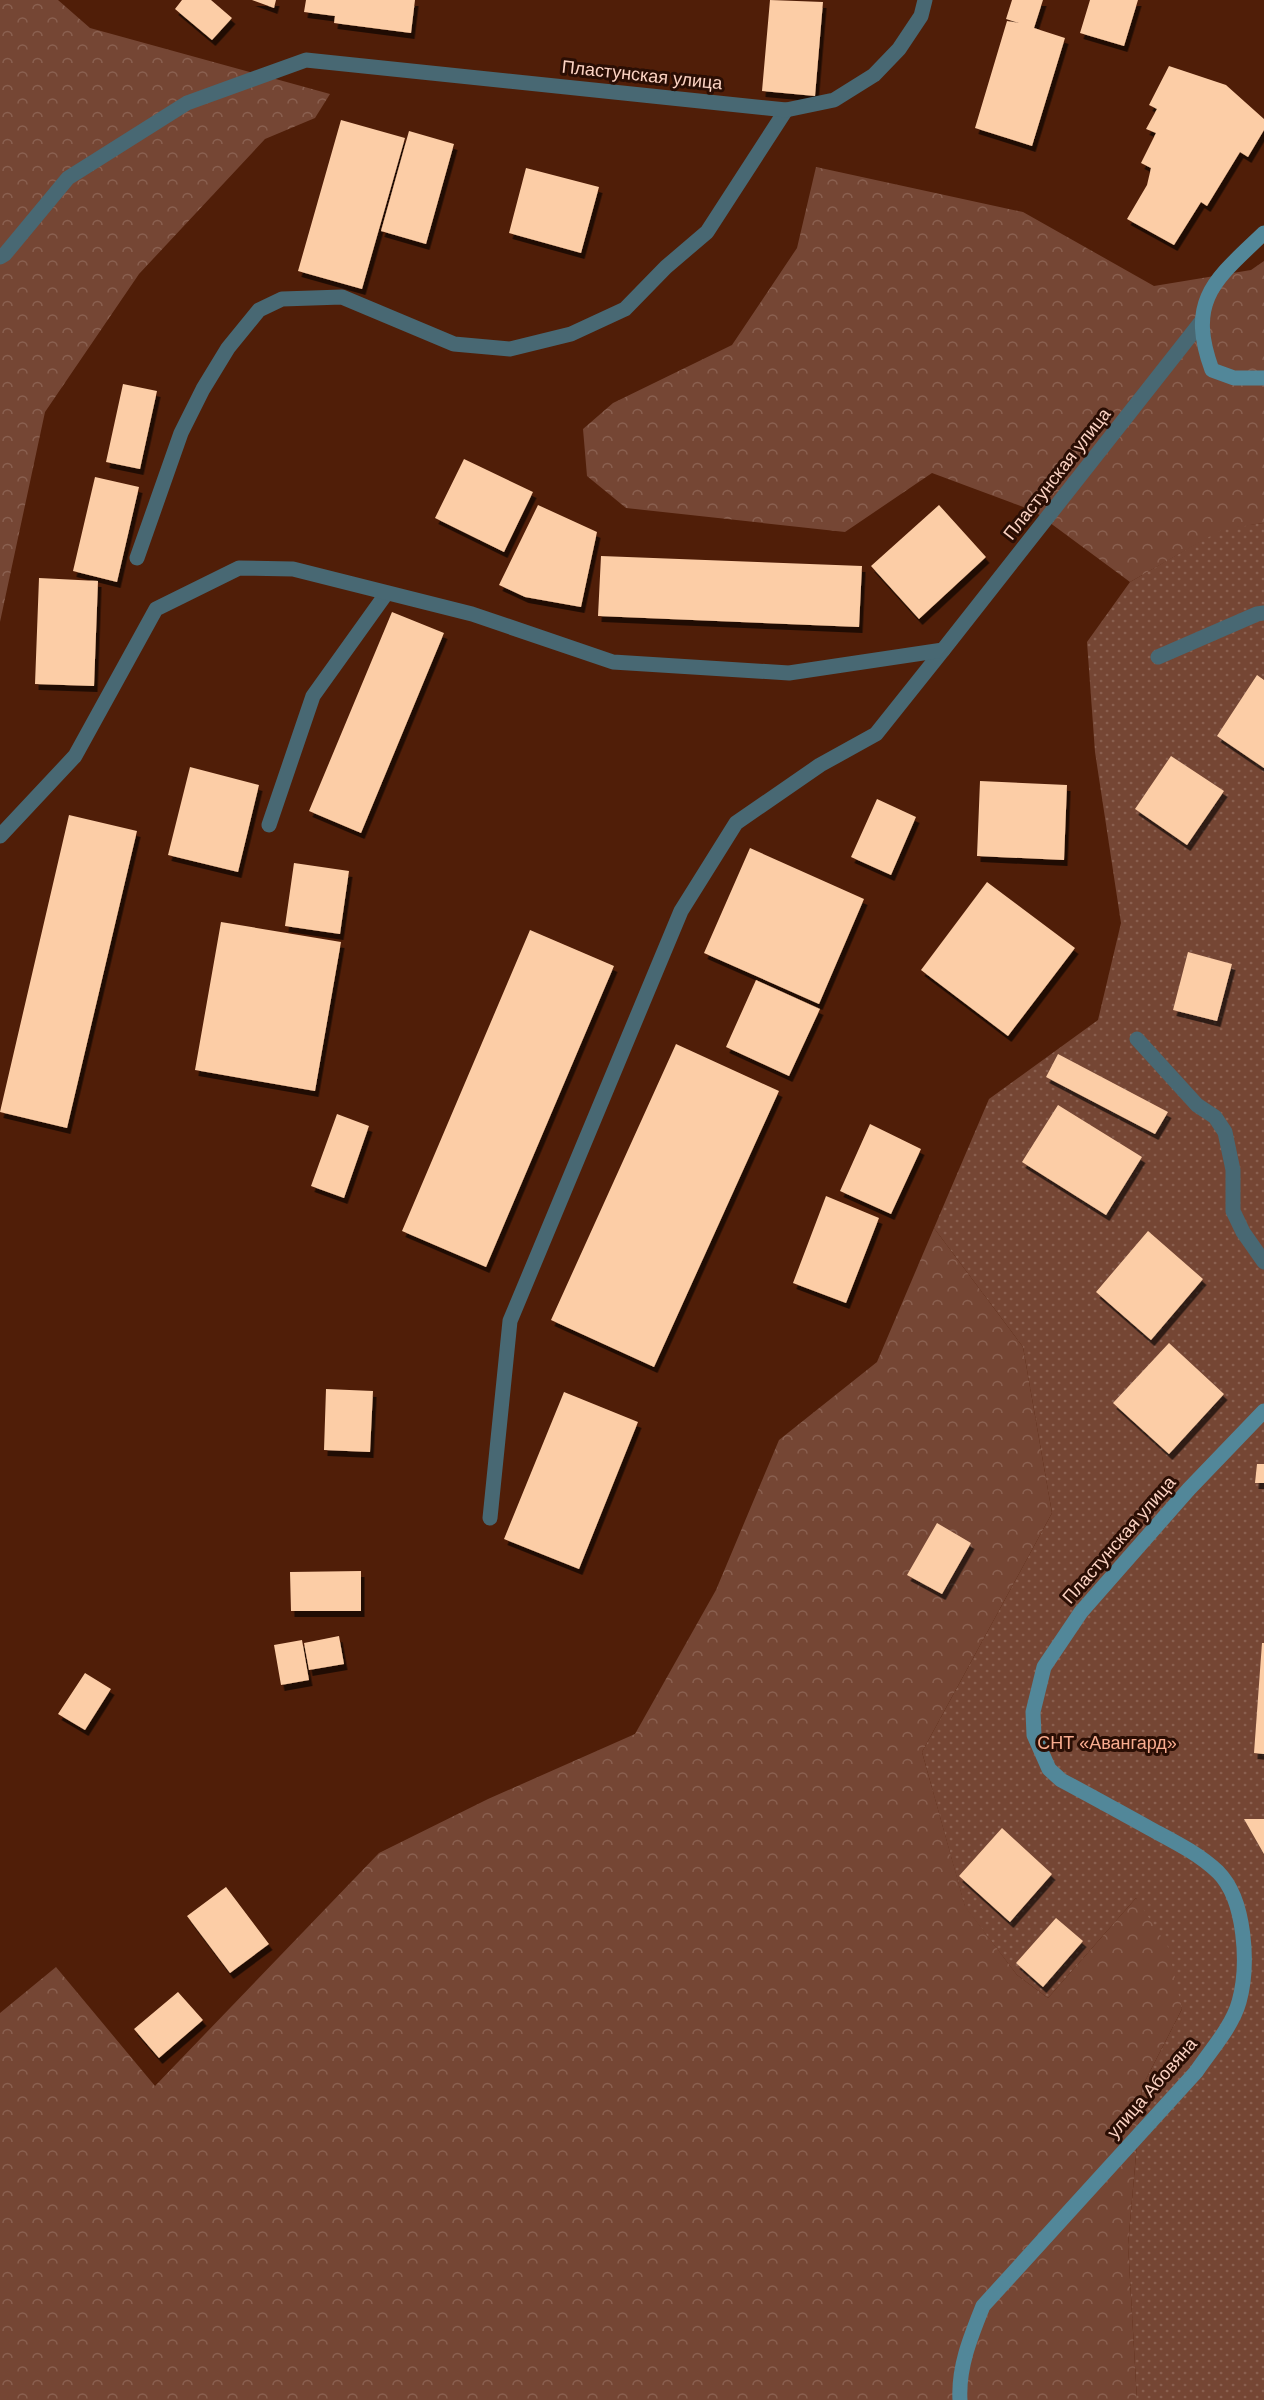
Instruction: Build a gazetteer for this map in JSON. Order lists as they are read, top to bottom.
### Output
{
  "streets": {
    "street": ["Пластунская улица", "улица Абовяна"]
  },
  "crossings": [
    ["Пластунская улица", "улица Абовяна"]
  ],
  "parks": ["СНТ «Авангард»"]
}
